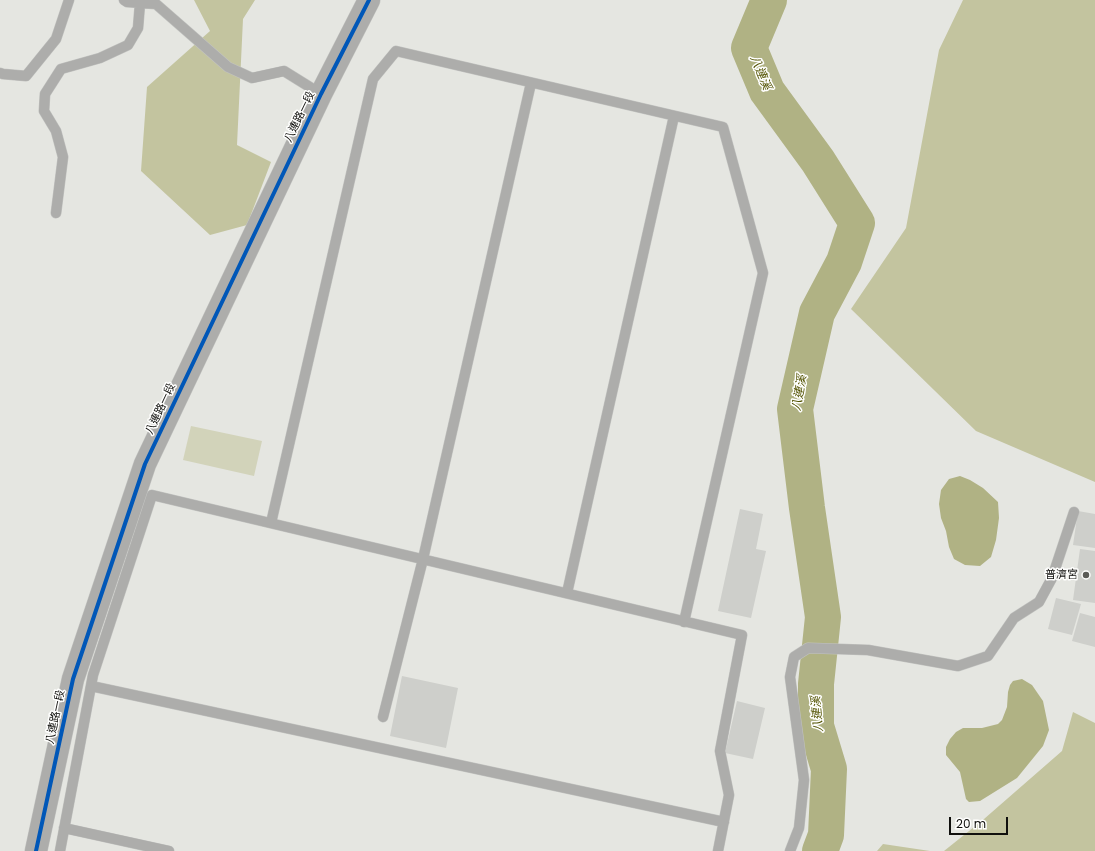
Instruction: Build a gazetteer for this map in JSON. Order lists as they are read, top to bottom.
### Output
{
  "streets": {
    "street": ["八連路一段"]
  },
  "water": ["八連溪"],
  "places": ["普濟宮"],
  "scale_bar": "20 m"
}
